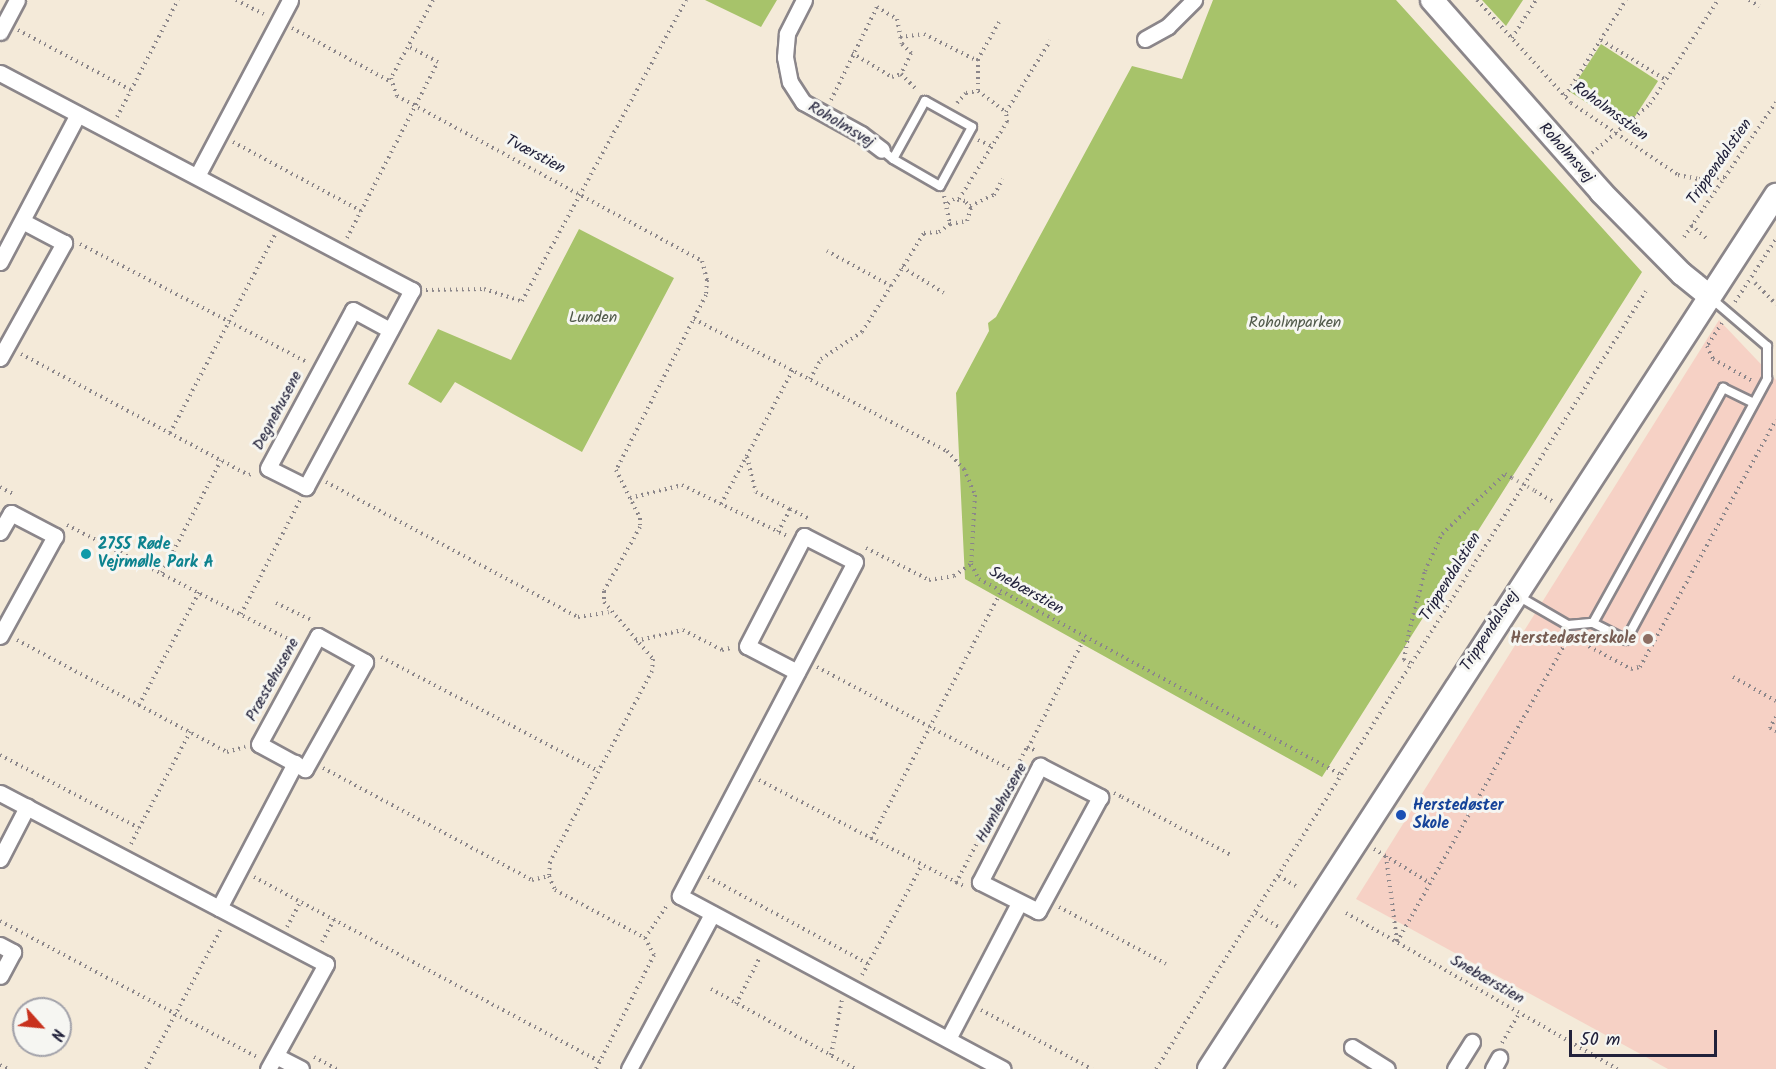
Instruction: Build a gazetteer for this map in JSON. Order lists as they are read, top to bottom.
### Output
{
  "streets": {
    "street": [
      "Roholmsvej",
      "Degnehusene",
      "Trippendalsvej",
      "Præstehusene",
      "Humlehusene"
    ],
    "path": [
      "Roholmsstien",
      "Tværstien",
      "Trippendalstien",
      "Snebærstien"
    ]
  },
  "crossings": [
    ["Roholmsstien", "Trippendalstien"],
    ["Roholmsvej", "Trippendalsvej"],
    ["Tværstien", "Snebærstien"],
    ["Trippendalstien", "Snebærstien"]
  ],
  "parks": ["Lunden", "Roholmparken"],
  "places": ["2755 Røde Vejrmølle Park A", "Herstedøsterskole", "Herstedøster Skole"],
  "scale_bar": "50 m",
  "north": "bottom right"
}
